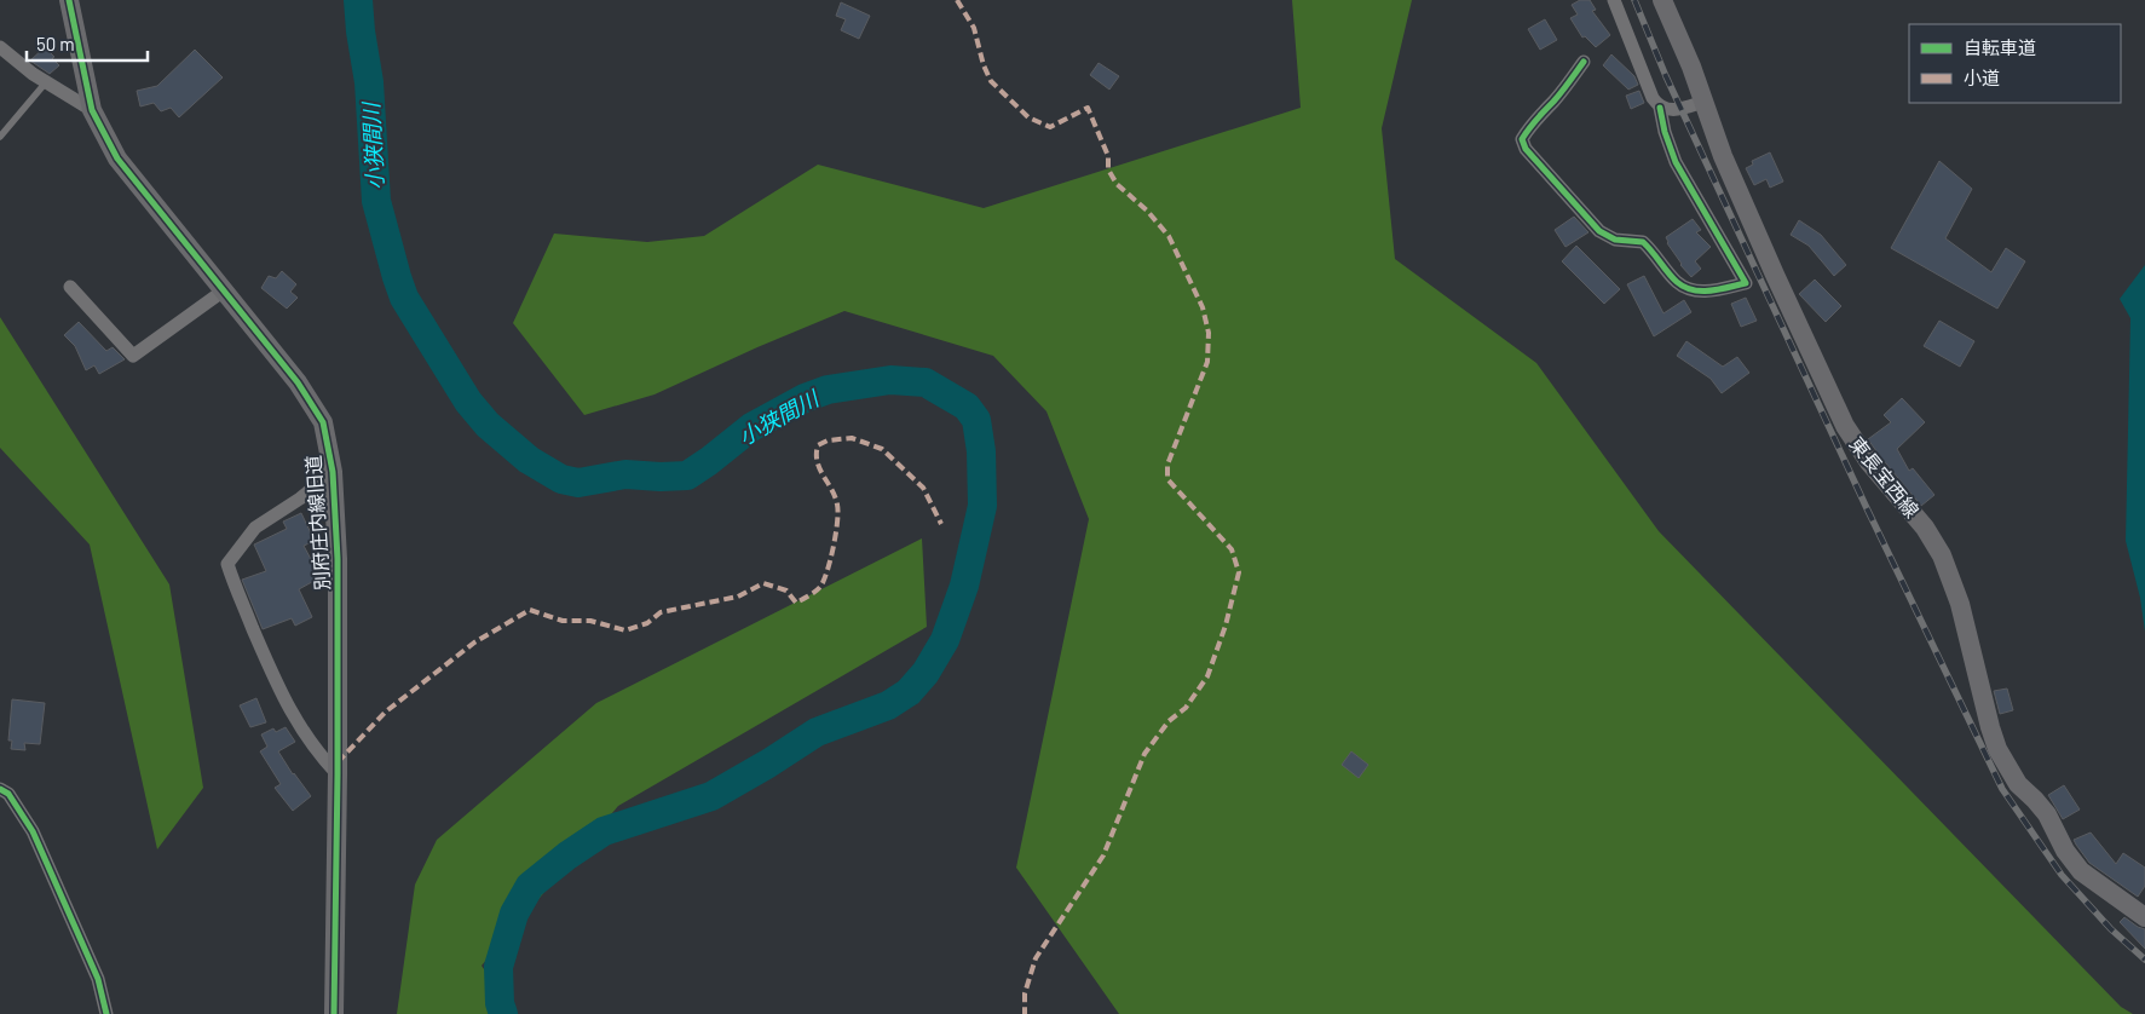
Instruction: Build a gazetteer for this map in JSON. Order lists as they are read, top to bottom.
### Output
{
  "streets": {
    "street": ["東長宝西線", "別府庄内線旧道"]
  },
  "water": ["小狭間川"],
  "legend": ["自転車道", "小道"],
  "scale_bar": "50 m"
}
